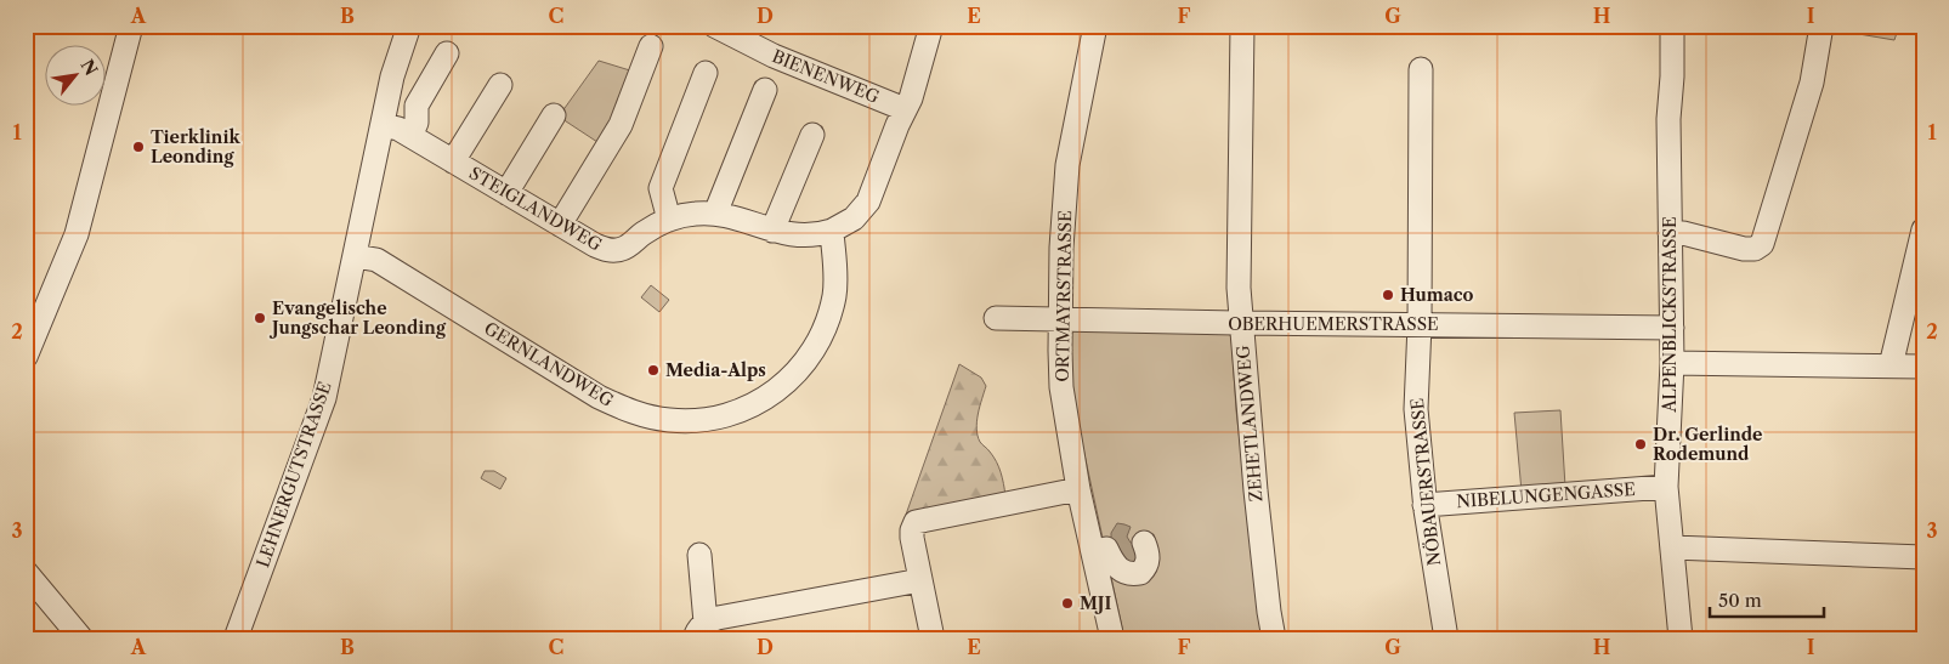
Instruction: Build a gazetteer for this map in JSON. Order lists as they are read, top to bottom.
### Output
{
  "streets": {
    "street": [
      "BIENENWEG",
      "STEIGLANDWEG",
      "ORTMAYRSTRASSE",
      "ALPENBLICKSTRASSE",
      "OBERHUEMERSTRASSE",
      "GERNLANDWEG",
      "ZEHETLANDWEG",
      "LEHNERGUTSTRASSE",
      "NÖBAUERSTRASSE",
      "NIBELUNGENGASSE"
    ]
  },
  "crossings": [
    ["STEIGLANDWEG", "GERNLANDWEG"],
    ["STEIGLANDWEG", "LEHNERGUTSTRASSE"],
    ["ORTMAYRSTRASSE", "OBERHUEMERSTRASSE"],
    ["ALPENBLICKSTRASSE", "OBERHUEMERSTRASSE"],
    ["ALPENBLICKSTRASSE", "NIBELUNGENGASSE"],
    ["OBERHUEMERSTRASSE", "ZEHETLANDWEG"],
    ["OBERHUEMERSTRASSE", "NÖBAUERSTRASSE"],
    ["GERNLANDWEG", "LEHNERGUTSTRASSE"],
    ["NÖBAUERSTRASSE", "NIBELUNGENGASSE"]
  ],
  "places": [
    "Tierklinik Leonding",
    "Humaco",
    "Evangelische Jungschar Leonding",
    "Media-Alps",
    "Dr. Gerlinde Rodemund",
    "MJI"
  ],
  "scale_bar": "50 m",
  "north": "top right",
  "grid": {
    "columns": [
      "A",
      "B",
      "C",
      "D",
      "E",
      "F",
      "G",
      "H",
      "I"
    ],
    "rows": ["1", "2", "3"]
  }
}
